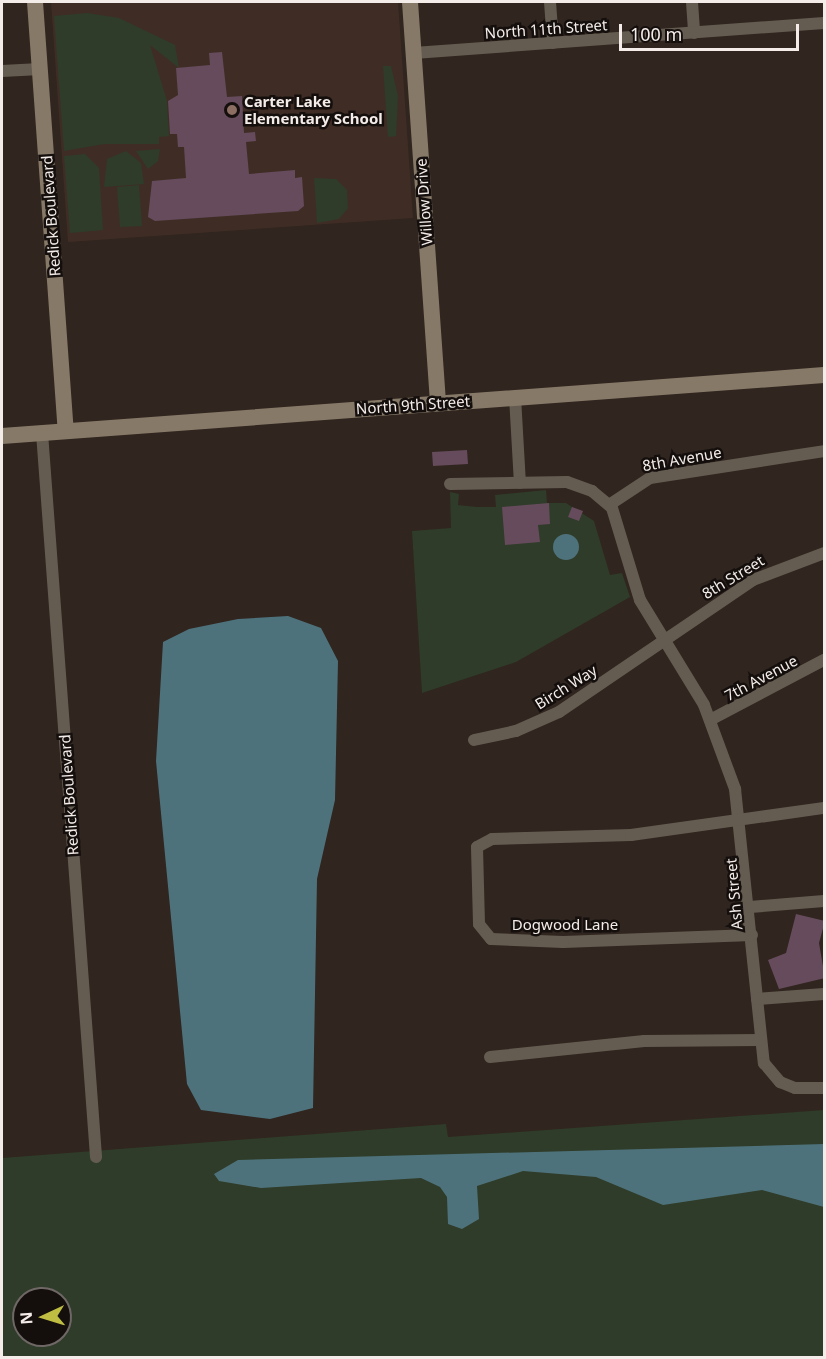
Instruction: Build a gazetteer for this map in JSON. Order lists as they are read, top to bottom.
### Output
{
  "streets": {
    "street": [
      "North 11th Street",
      "Willow Drive",
      "Redick Boulevard",
      "North 9th Street",
      "8th Avenue",
      "8th Street",
      "7th Avenue",
      "Birch Way",
      "Ash Street",
      "Dogwood Lane"
    ]
  },
  "crossings": [
    ["North 11th Street", "Willow Drive"],
    ["Willow Drive", "North 9th Street"],
    ["Redick Boulevard", "North 9th Street"],
    ["8th Avenue", "Ash Street"],
    ["8th Street", "Birch Way"],
    ["8th Street", "Ash Street"],
    ["7th Avenue", "Ash Street"],
    ["Birch Way", "Ash Street"],
    ["Ash Street", "Dogwood Lane"]
  ],
  "places": ["Carter Lake Elementary School"],
  "scale_bar": "100 m",
  "north": "left"
}
